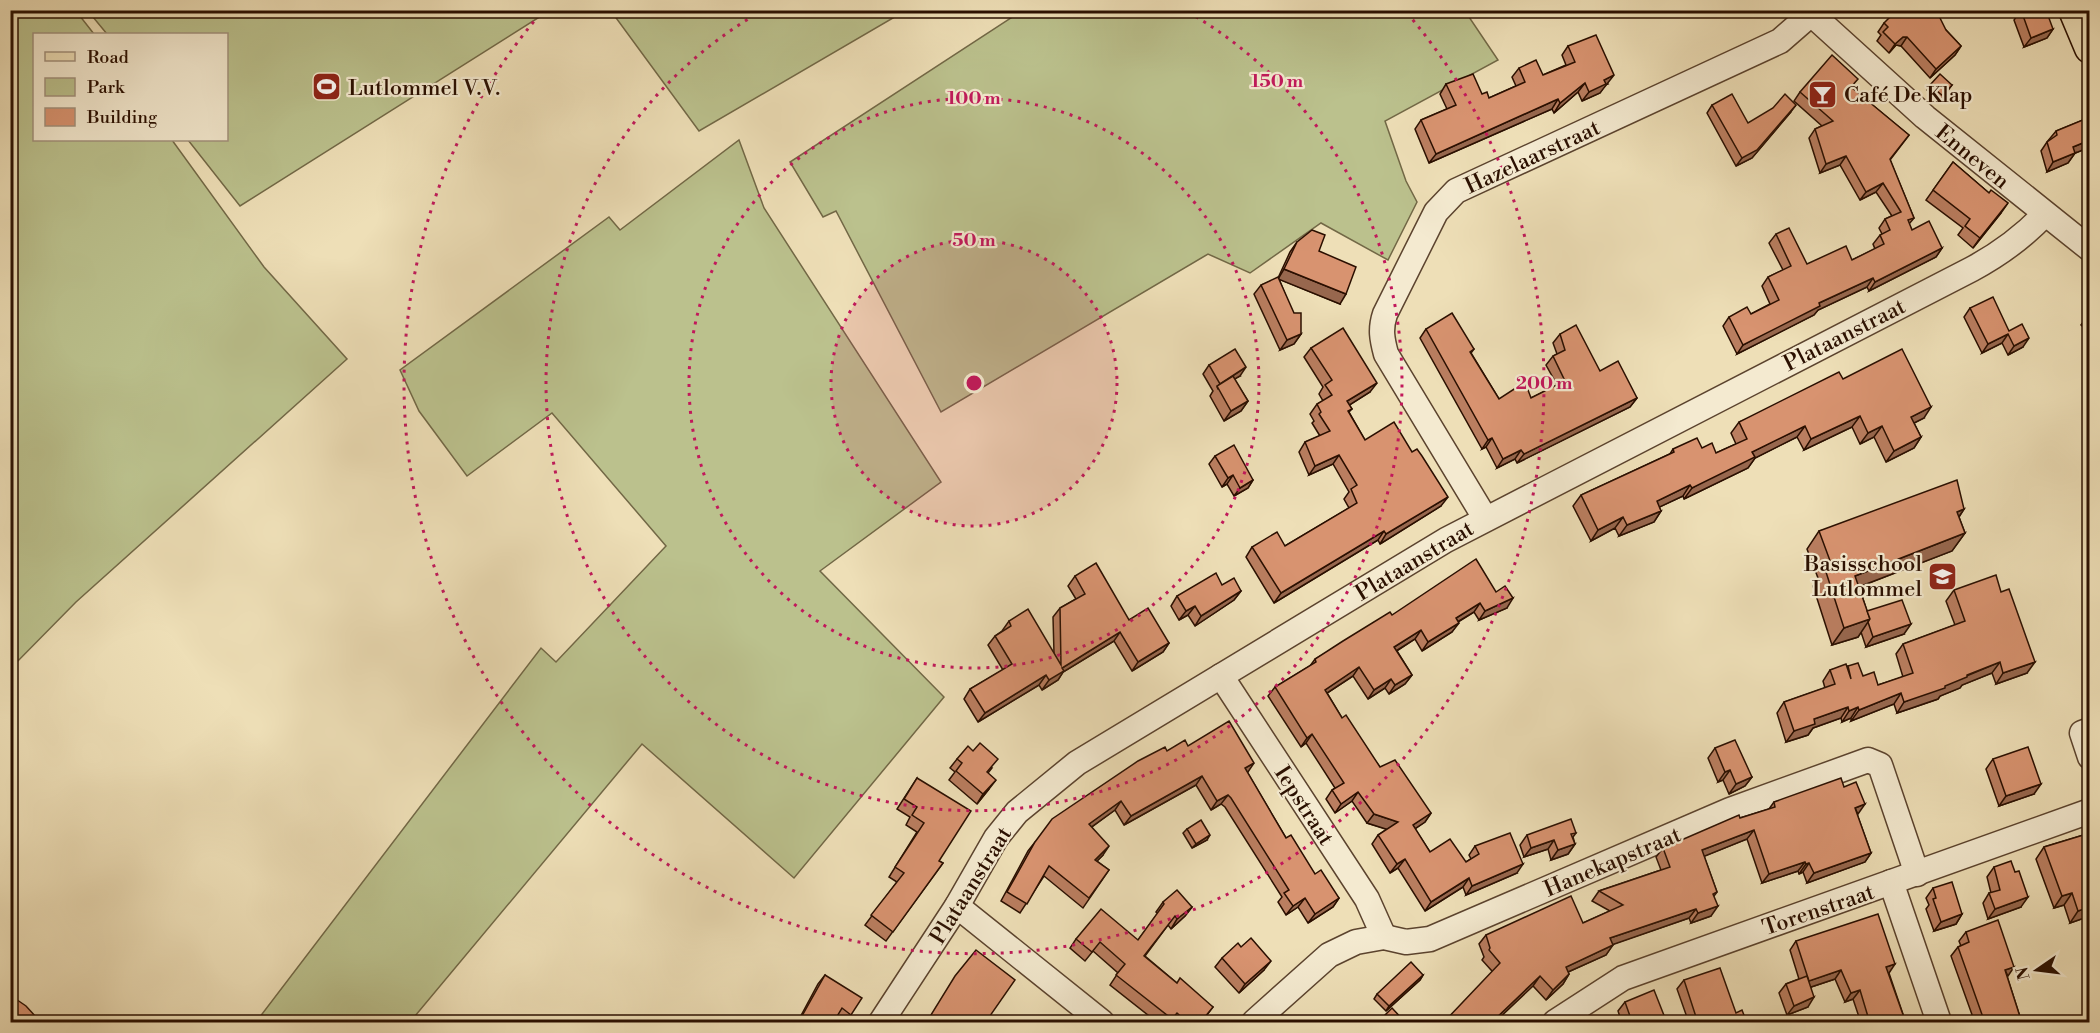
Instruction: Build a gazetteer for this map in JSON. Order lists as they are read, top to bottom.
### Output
{
  "streets": {
    "street": [
      "Hazelaarstraat",
      "Enneven",
      "Plataanstraat",
      "Iepstraat",
      "Hanekapstraat",
      "Torenstraat"
    ]
  },
  "crossings": [
    ["Hazelaarstraat", "Enneven"],
    ["Hazelaarstraat", "Plataanstraat"],
    ["Enneven", "Plataanstraat"],
    ["Plataanstraat", "Iepstraat"],
    ["Iepstraat", "Hanekapstraat"],
    ["Hanekapstraat", "Torenstraat"]
  ],
  "places": {
    "sports": ["Lutlommel V.V."],
    "bar": ["Café De Klap"],
    "school or university": ["Basisschool Lutlommel"]
  },
  "legend": ["Road", "Park", "Building"],
  "north": "left",
  "rings": [
    "150 m",
    "100 m",
    "50 m",
    "200 m"
  ]
}
